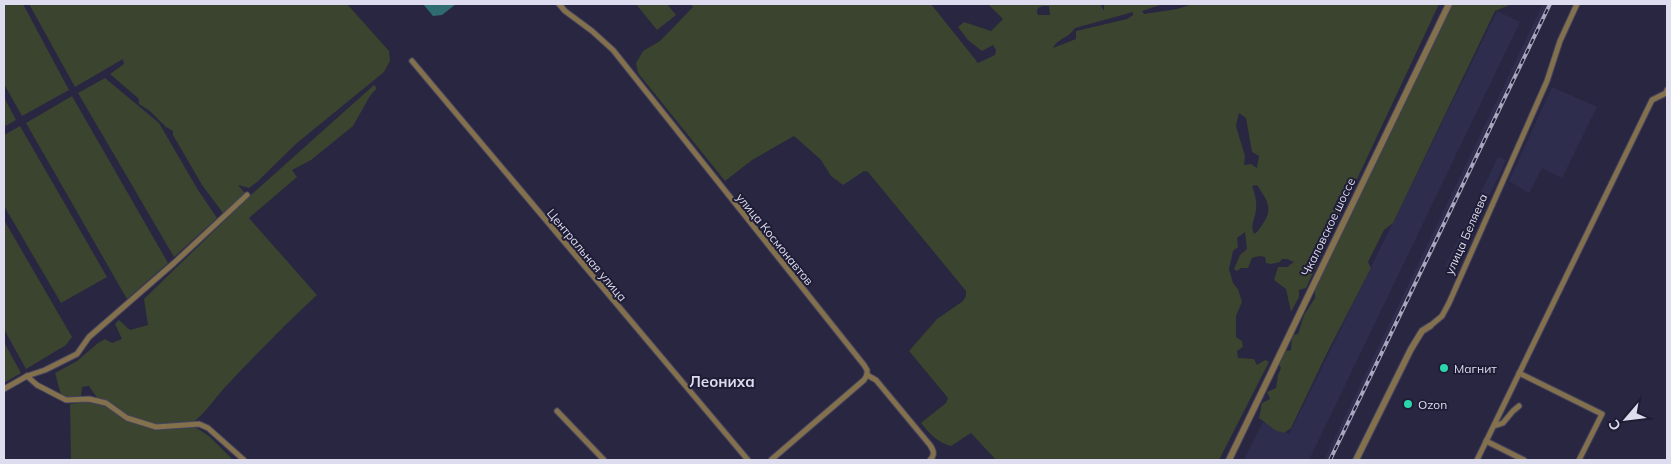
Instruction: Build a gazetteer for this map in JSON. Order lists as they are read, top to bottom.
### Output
{
  "streets": {
    "street": [
      "Чкаловское шоссе",
      "улица Беляева",
      "улица Космонавтов",
      "Центральная улица"
    ]
  },
  "districts": ["Леониха"],
  "places": ["Магнит", "Ozon"],
  "north": "bottom left"
}
